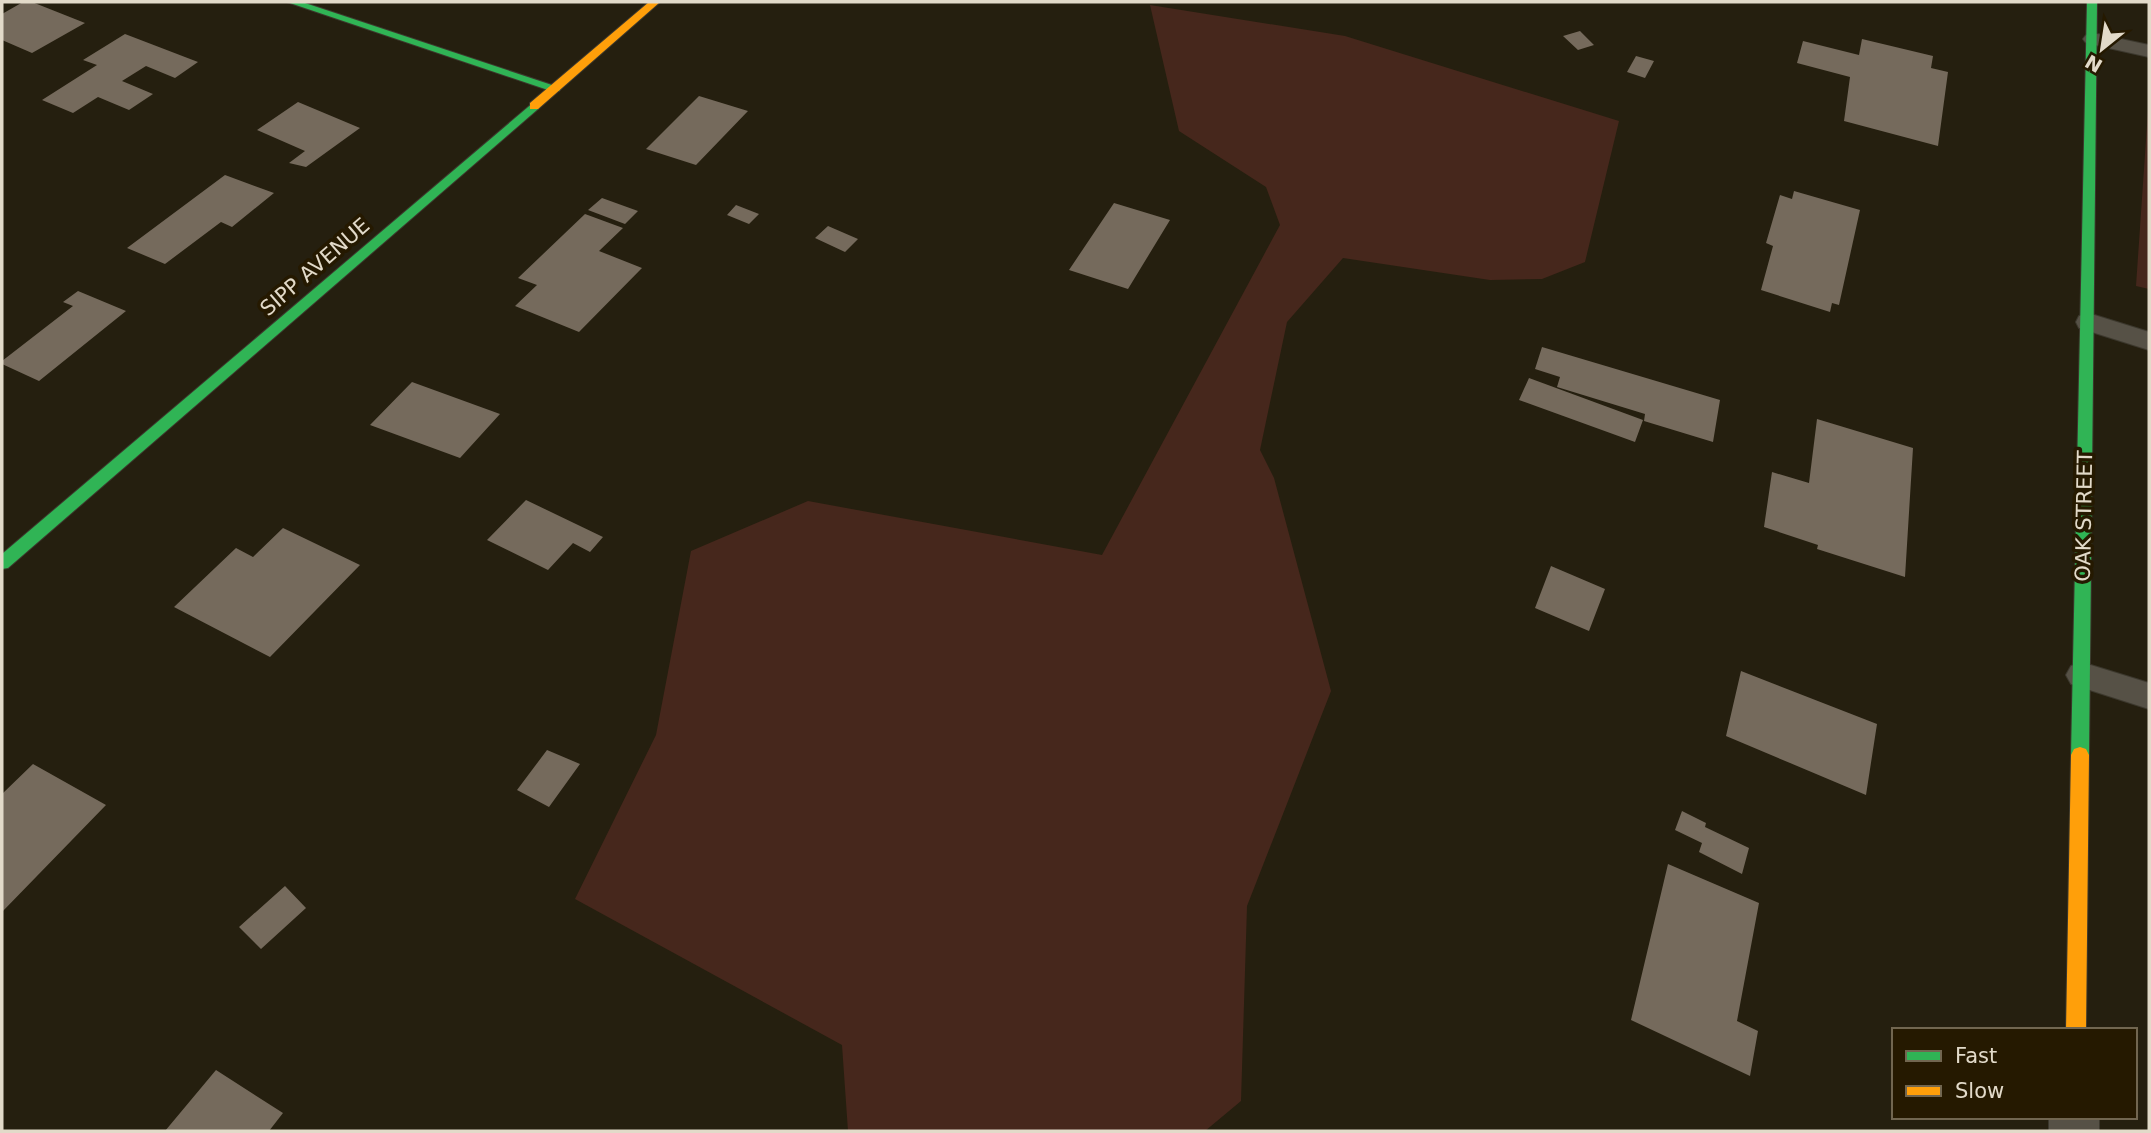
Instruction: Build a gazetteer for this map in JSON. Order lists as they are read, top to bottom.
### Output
{
  "streets": {
    "street": ["SIPP AVENUE", "OAK STREET"]
  },
  "legend": ["Fast", "Slow"],
  "north": "bottom left"
}
